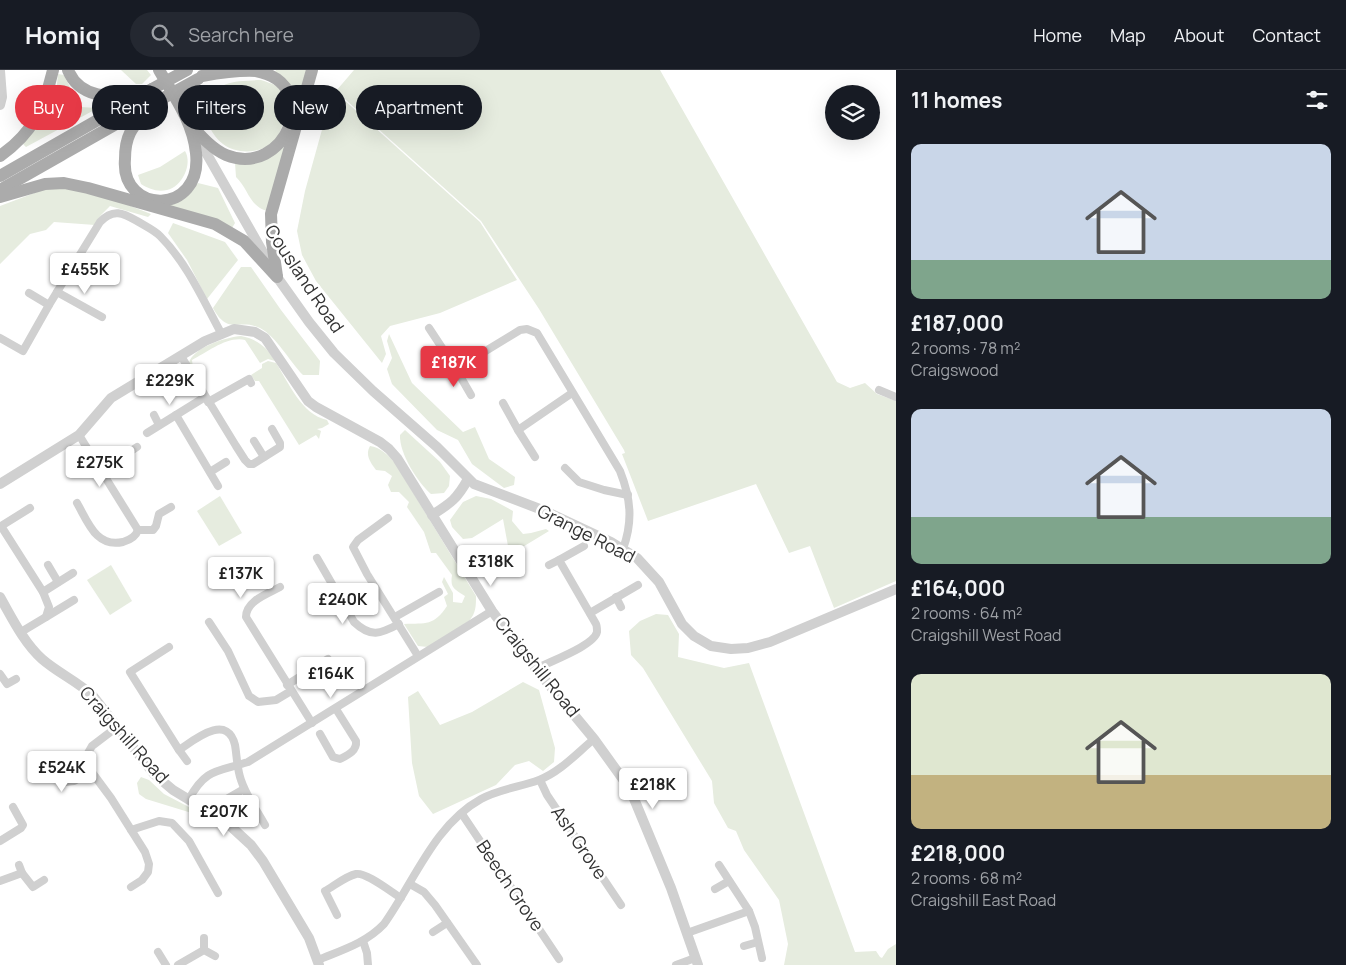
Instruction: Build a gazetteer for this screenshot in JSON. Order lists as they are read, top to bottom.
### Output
{
  "streets": {
    "main road": ["Cousland Road"],
    "street": [
      "Grange Road",
      "Craigshill Road",
      "Ash Grove",
      "Beech Grove"
    ]
  },
  "crossings": [
    ["Cousland Road", "Grange Road"]
  ],
  "page": {
    "header": "Homiq",
    "search": "Search here",
    "nav": [
      "Home",
      "Map",
      "About",
      "Contact"
    ],
    "heading": "11 homes",
    "chip": [
      "Buy",
      "Rent",
      "Filters",
      "New",
      "Apartment"
    ],
    "list": [
      {
        "name": "£187,000",
        "note": "2 rooms · 78 m² · Craigswood"
      },
      {
        "name": "£164,000",
        "note": "2 rooms · 64 m² · Craigshill West Road"
      },
      {
        "name": "£218,000",
        "note": "2 rooms · 68 m² · Craigshill East Road"
      }
    ],
    "price": [
      "£455K",
      "£187K",
      "£229K",
      "£275K",
      "£318K",
      "£137K",
      "£240K",
      "£164K",
      "£524K",
      "£218K",
      "£207K"
    ]
  }
}
